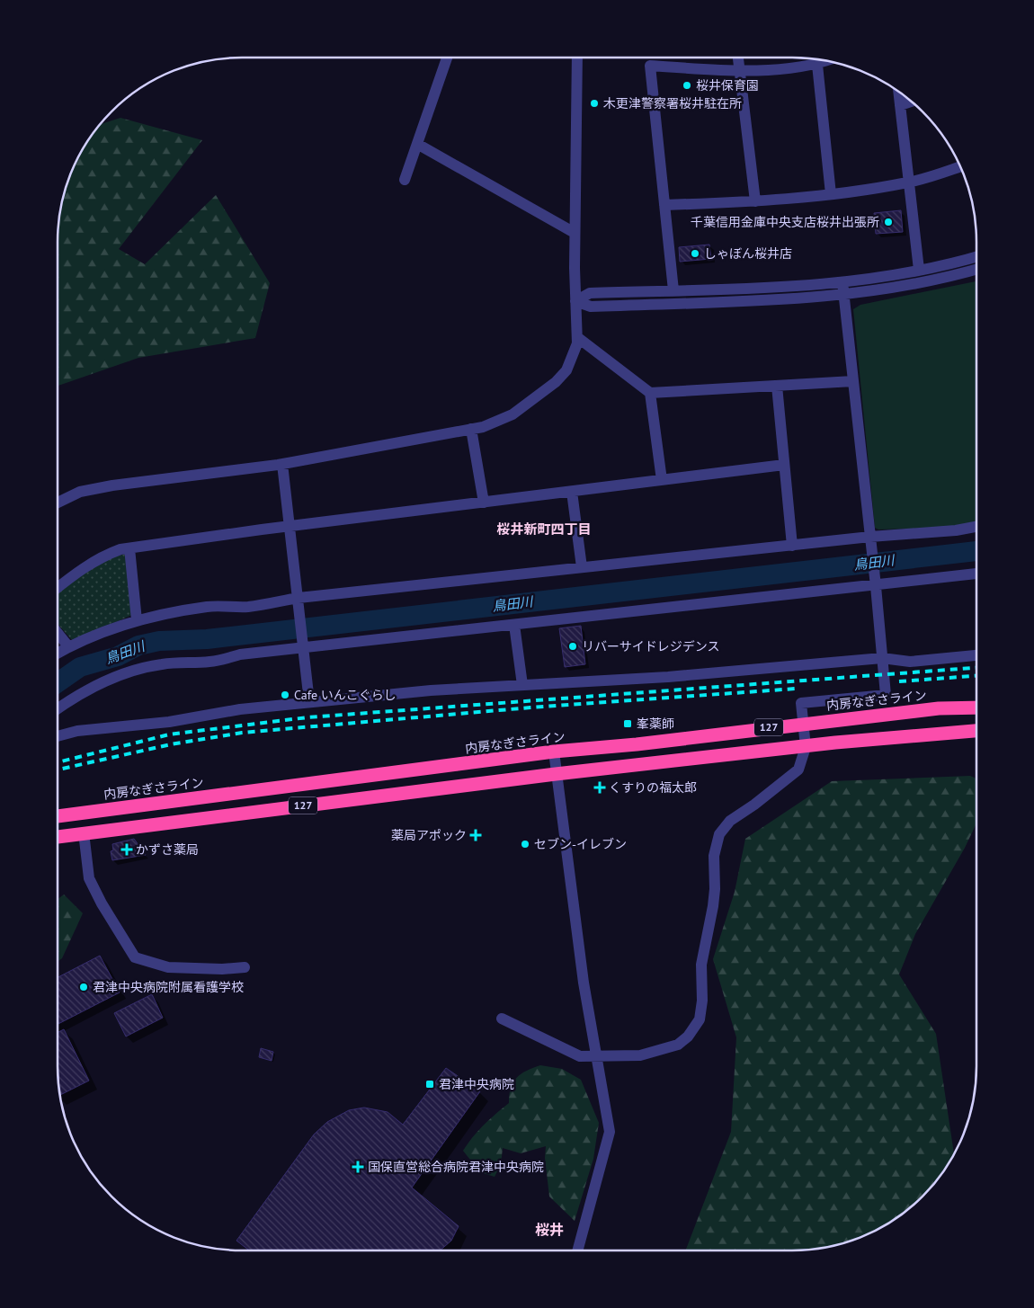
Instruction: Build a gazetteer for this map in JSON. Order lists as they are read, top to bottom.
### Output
{
  "streets": {
    "highway": ["内房なぎさライン", "127"]
  },
  "districts": ["桜井新町四丁目", "桜井"],
  "water": ["鳥田川"],
  "places": {
    "other": [
      "桜井保育園",
      "木更津警察署桜井駐在所",
      "千葉信用金庫中央支店桜井出張所",
      "しゃぼん桜井店",
      "リバーサイドレジデンス",
      "Cafe いんこぐらし",
      "セブン-イレブン",
      "君津中央病院附属看護学校"
    ],
    "transit": ["峯薬師", "君津中央病院"],
    "health": [
      "くすりの福太郎",
      "薬局アポック",
      "かずさ薬局",
      "国保直営総合病院君津中央病院"
    ]
  }
}
